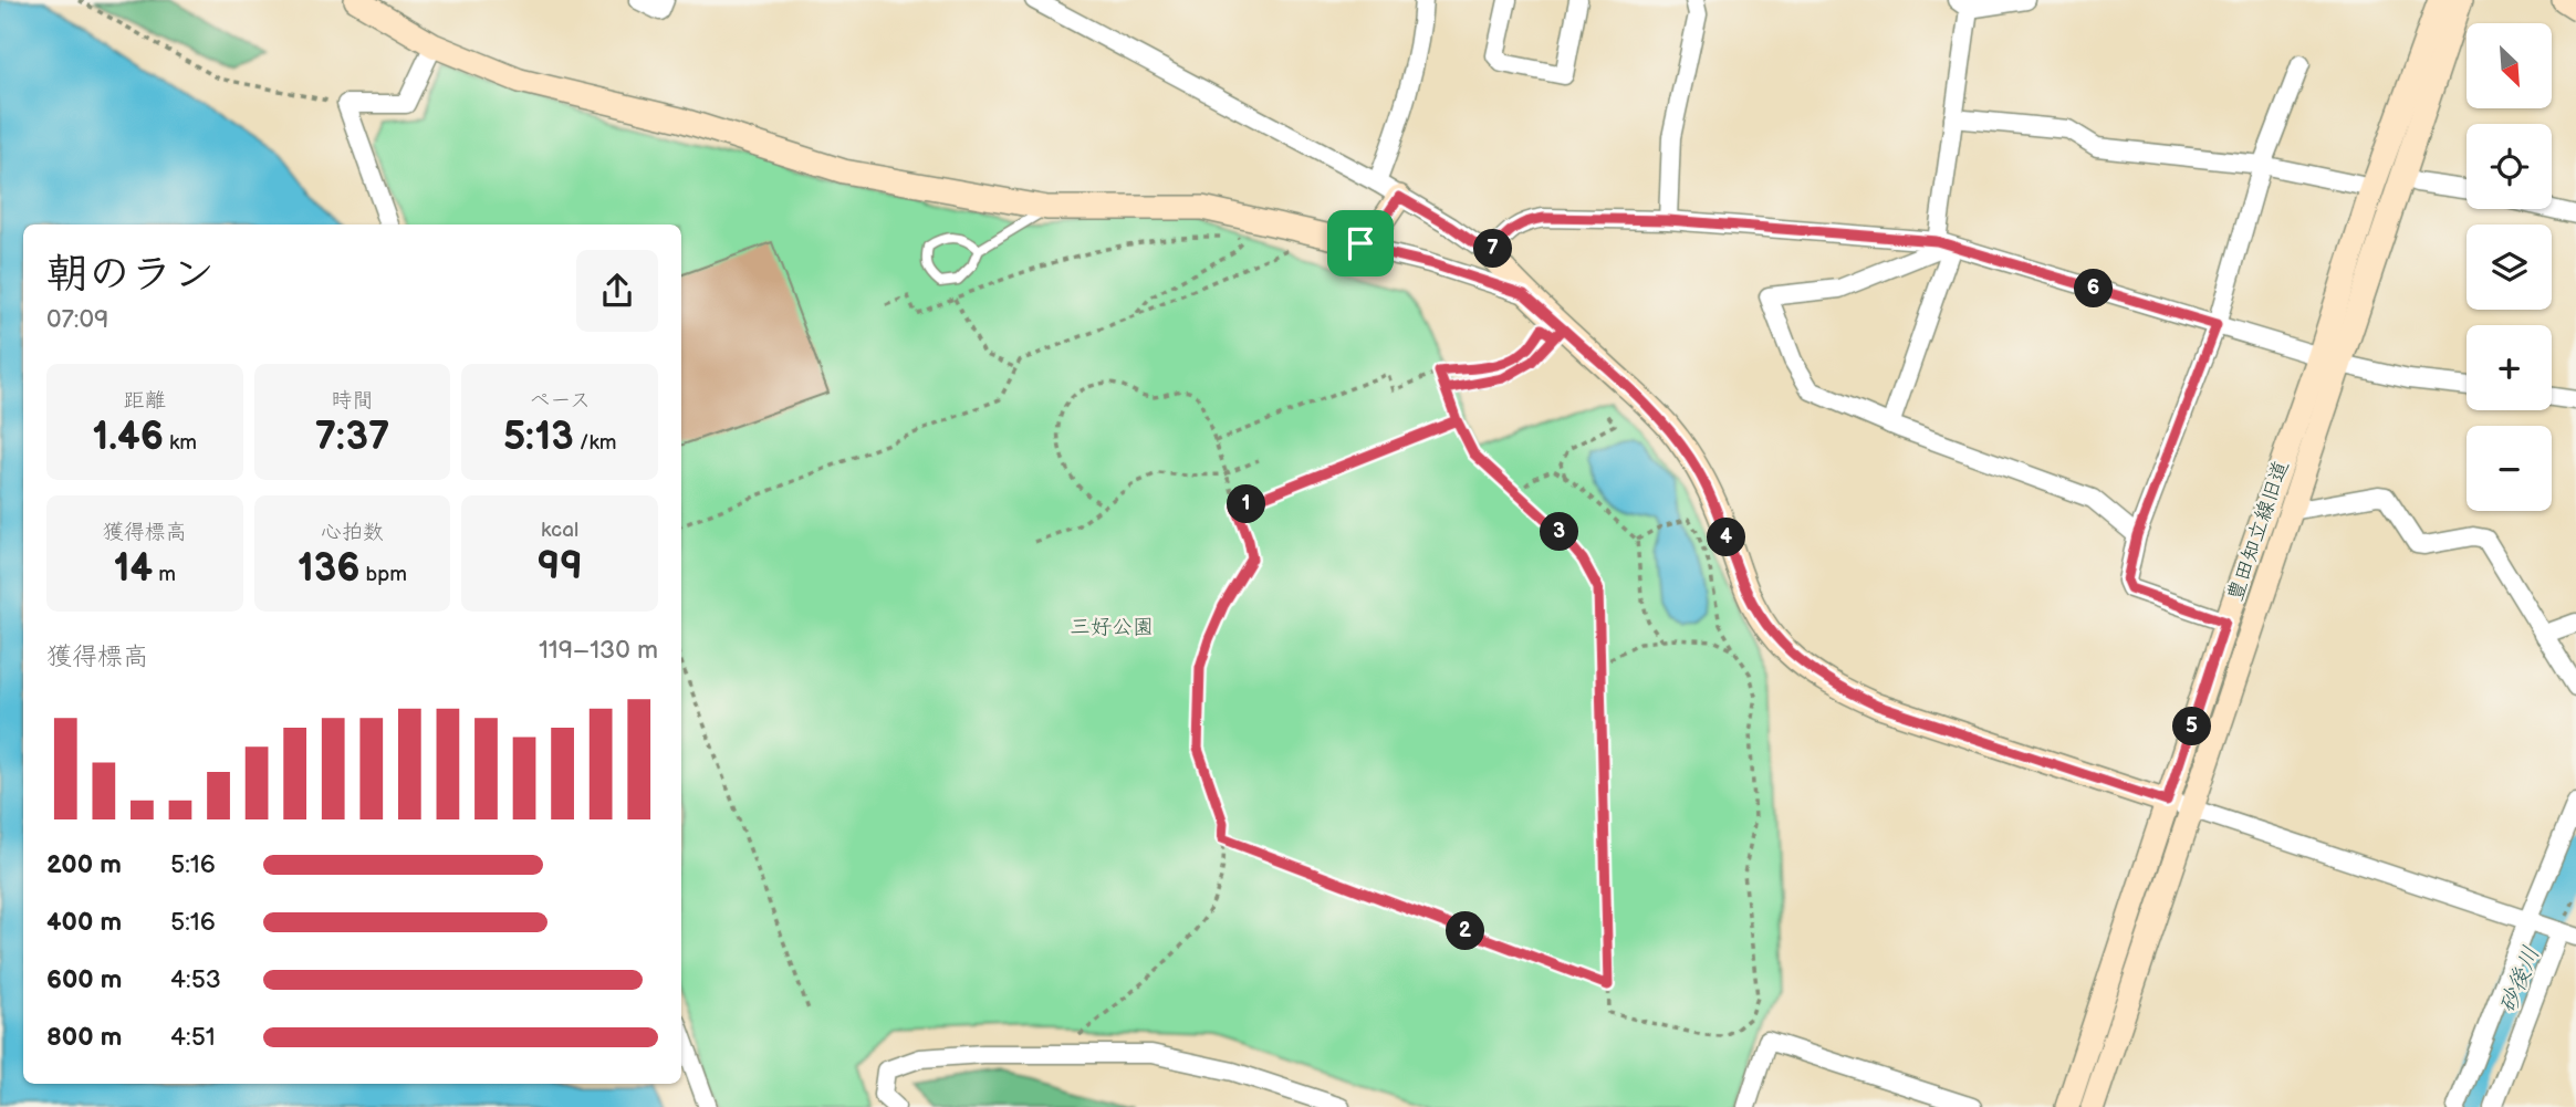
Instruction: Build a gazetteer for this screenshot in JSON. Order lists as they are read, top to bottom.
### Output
{
  "streets": {
    "street": ["豊田知立線旧道"]
  },
  "water": ["砂後川"],
  "parks": ["三好公園"],
  "north": "bottom right",
  "page": {
    "map_buttons": ["+", "−"],
    "heading": ["朝のラン", "07:09"],
    "pins": [
      "7",
      "6",
      "1",
      "3",
      "4",
      "5",
      "2"
    ],
    "stats": [
      ["距離", "1.46 km"],
      ["時間", "7:37"],
      ["ペース", "5:13 /km"],
      ["獲得標高", "14 m"],
      ["心拍数", "136 bpm"],
      ["kcal", "99"]
    ],
    "chart": ["獲得標高", "119–130 m"],
    "list": [
      {
        "name": "200 m",
        "note": "5:16"
      },
      {
        "name": "400 m",
        "note": "5:16"
      },
      {
        "name": "600 m",
        "note": "4:53"
      },
      {
        "name": "800 m",
        "note": "4:51"
      }
    ]
  }
}
